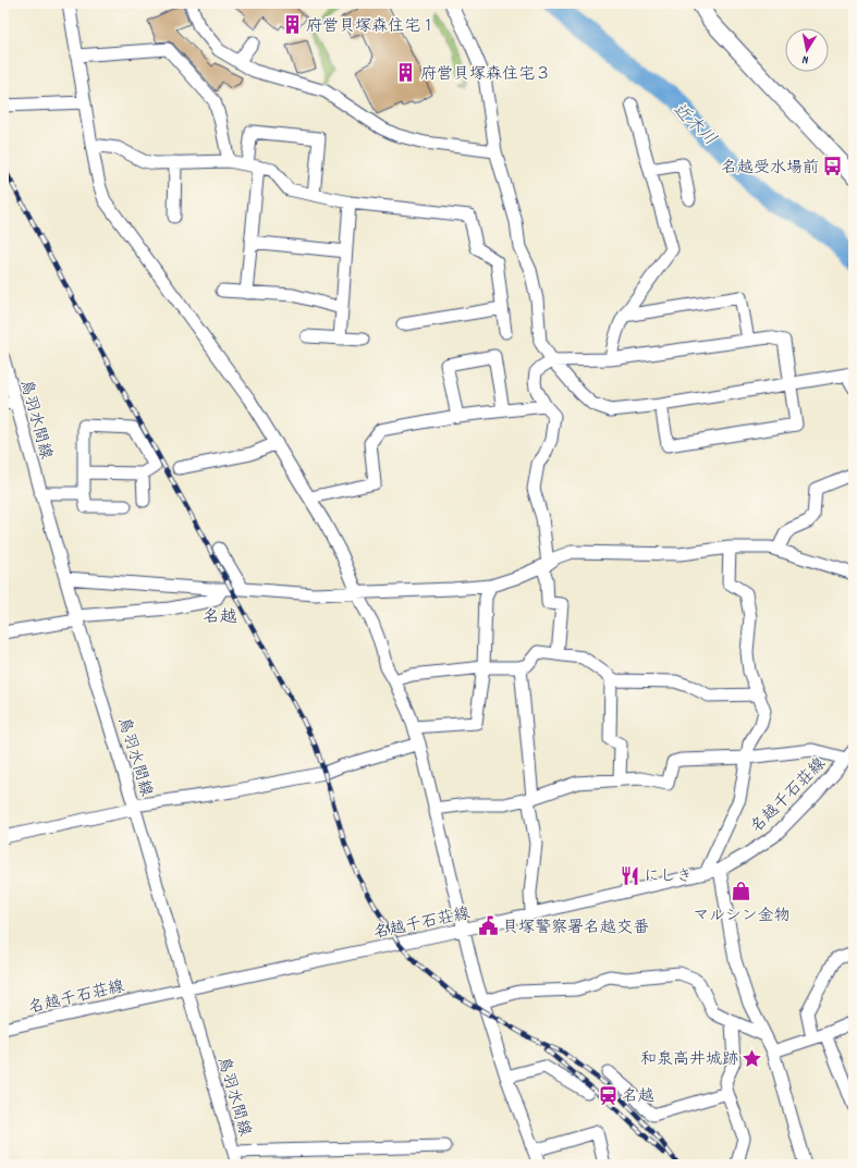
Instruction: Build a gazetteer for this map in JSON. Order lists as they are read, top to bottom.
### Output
{
  "streets": {
    "street": ["鳥羽水間線", "名越千石荘線"]
  },
  "crossings": [
    ["鳥羽水間線", "名越千石荘線"]
  ],
  "districts": ["名越"],
  "water": ["近木川"],
  "places": {
    "building": ["府営貝塚森住宅１", "府営貝塚森住宅３"],
    "bus stop": ["名越受水場前"],
    "restaurant": ["にしき"],
    "shop": ["マルシン金物"],
    "public building": ["貝塚警察署名越交番"],
    "place": ["和泉高井城跡"],
    "station": ["名越"]
  },
  "north": "bottom"
}
